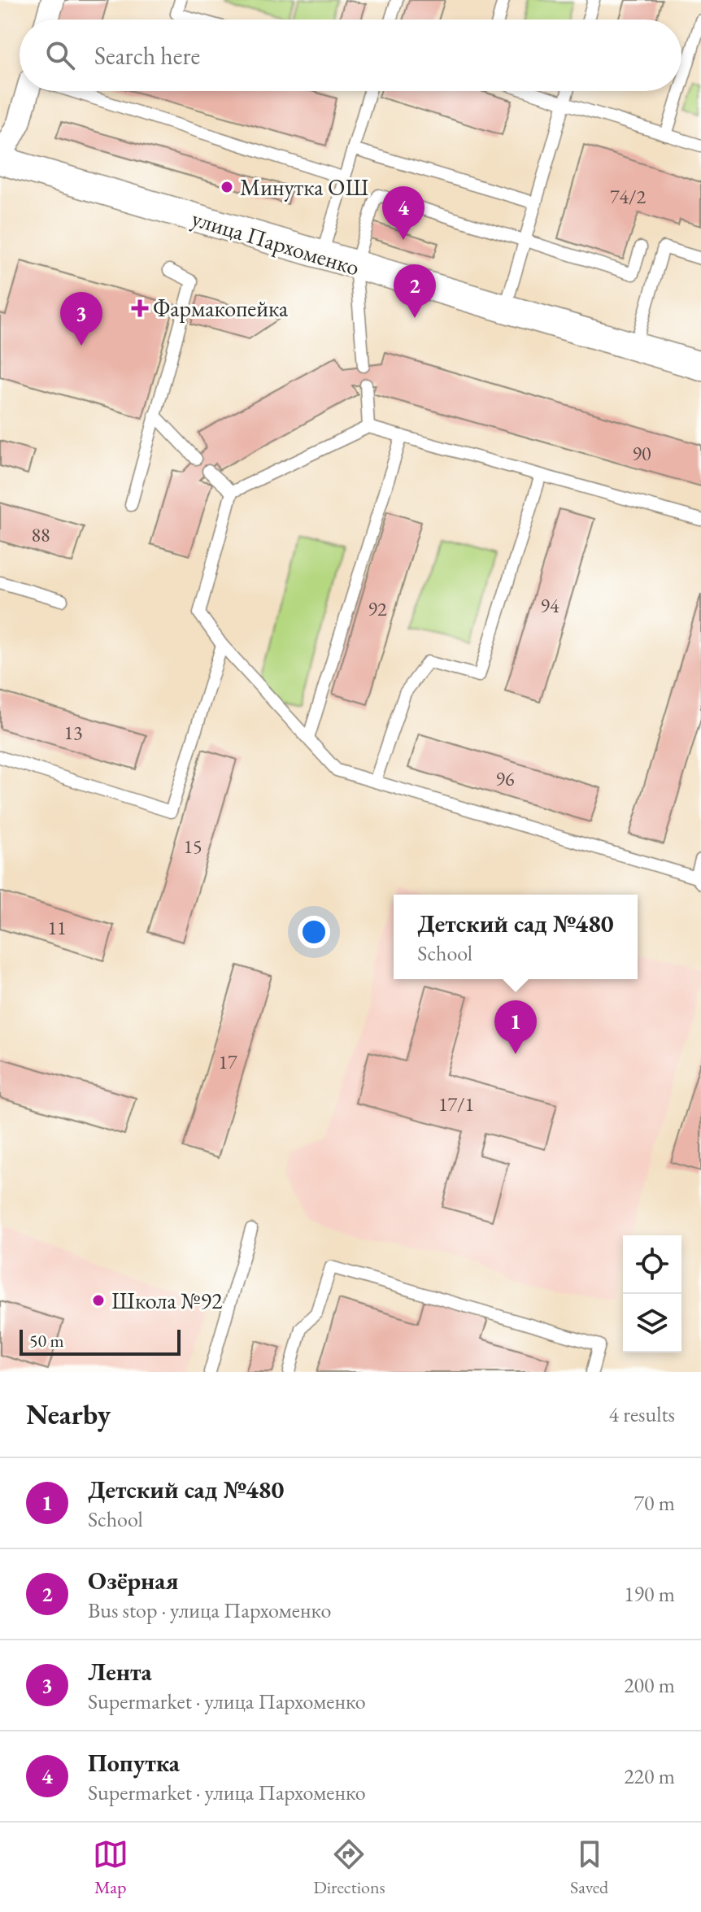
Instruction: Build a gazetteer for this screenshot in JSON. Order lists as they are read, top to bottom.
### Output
{
  "streets": {
    "street": ["улица Пархоменко"]
  },
  "places": {
    "other": ["Минутка ОШ", "Школа №92"],
    "health": ["Фармакопейка"]
  },
  "house_numbers": [
    "74/2",
    "90",
    "88",
    "94",
    "92",
    "13",
    "96",
    "15",
    "11",
    "17",
    "17/1"
  ],
  "scale_bar": "50 m",
  "page": {
    "search": "Search here",
    "pins": [
      "4",
      "2",
      "3",
      "1"
    ],
    "popup": ["Детский сад №480", "School"],
    "scale": "50 m",
    "heading": ["Nearby", "4 results"],
    "list": [
      {
        "mark": "1",
        "name": "Детский сад №480",
        "note": "School",
        "value": "70 m"
      },
      {
        "mark": "2",
        "name": "Озёрная",
        "note": "Bus stop · улица Пархоменко",
        "value": "190 m"
      },
      {
        "mark": "3",
        "name": "Лента",
        "note": "Supermarket · улица Пархоменко",
        "value": "200 m"
      },
      {
        "mark": "4",
        "name": "Попутка",
        "note": "Supermarket · улица Пархоменко",
        "value": "220 m"
      }
    ],
    "nav": ["Map", "Directions", "Saved"]
  }
}
